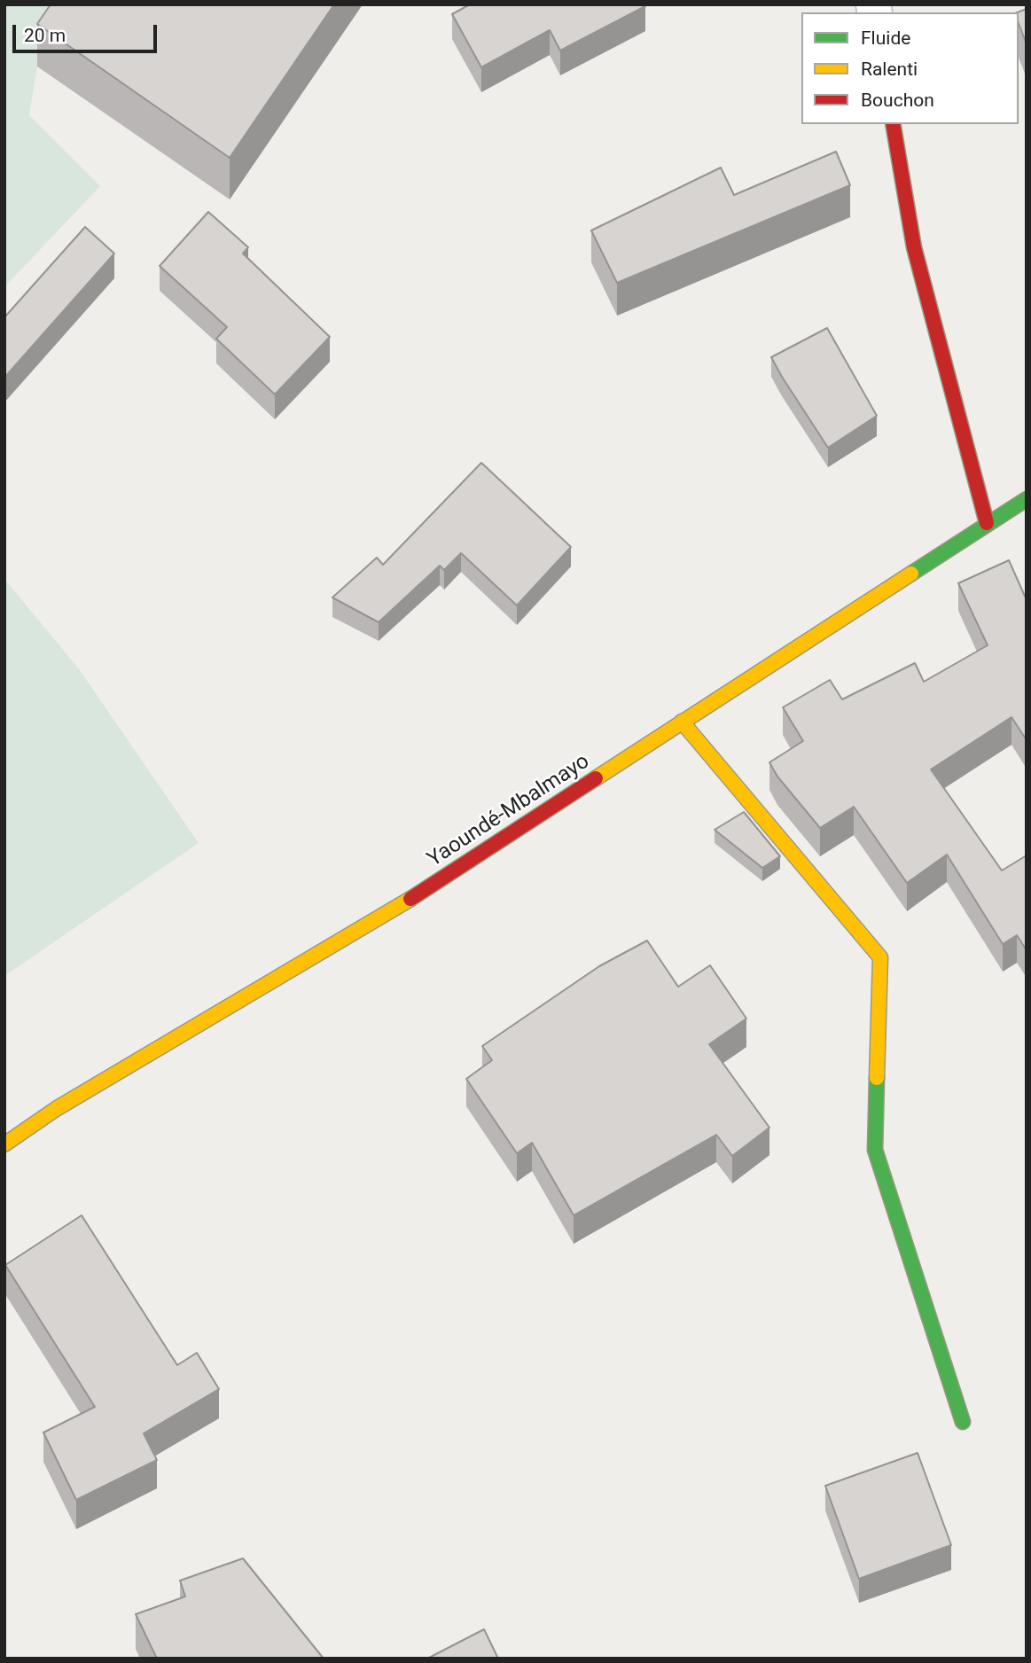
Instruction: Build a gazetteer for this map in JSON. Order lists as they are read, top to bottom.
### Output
{
  "streets": {
    "main road": ["Yaoundé-Mbalmayo"]
  },
  "legend": ["Fluide", "Ralenti", "Bouchon"],
  "scale_bar": "20 m"
}
